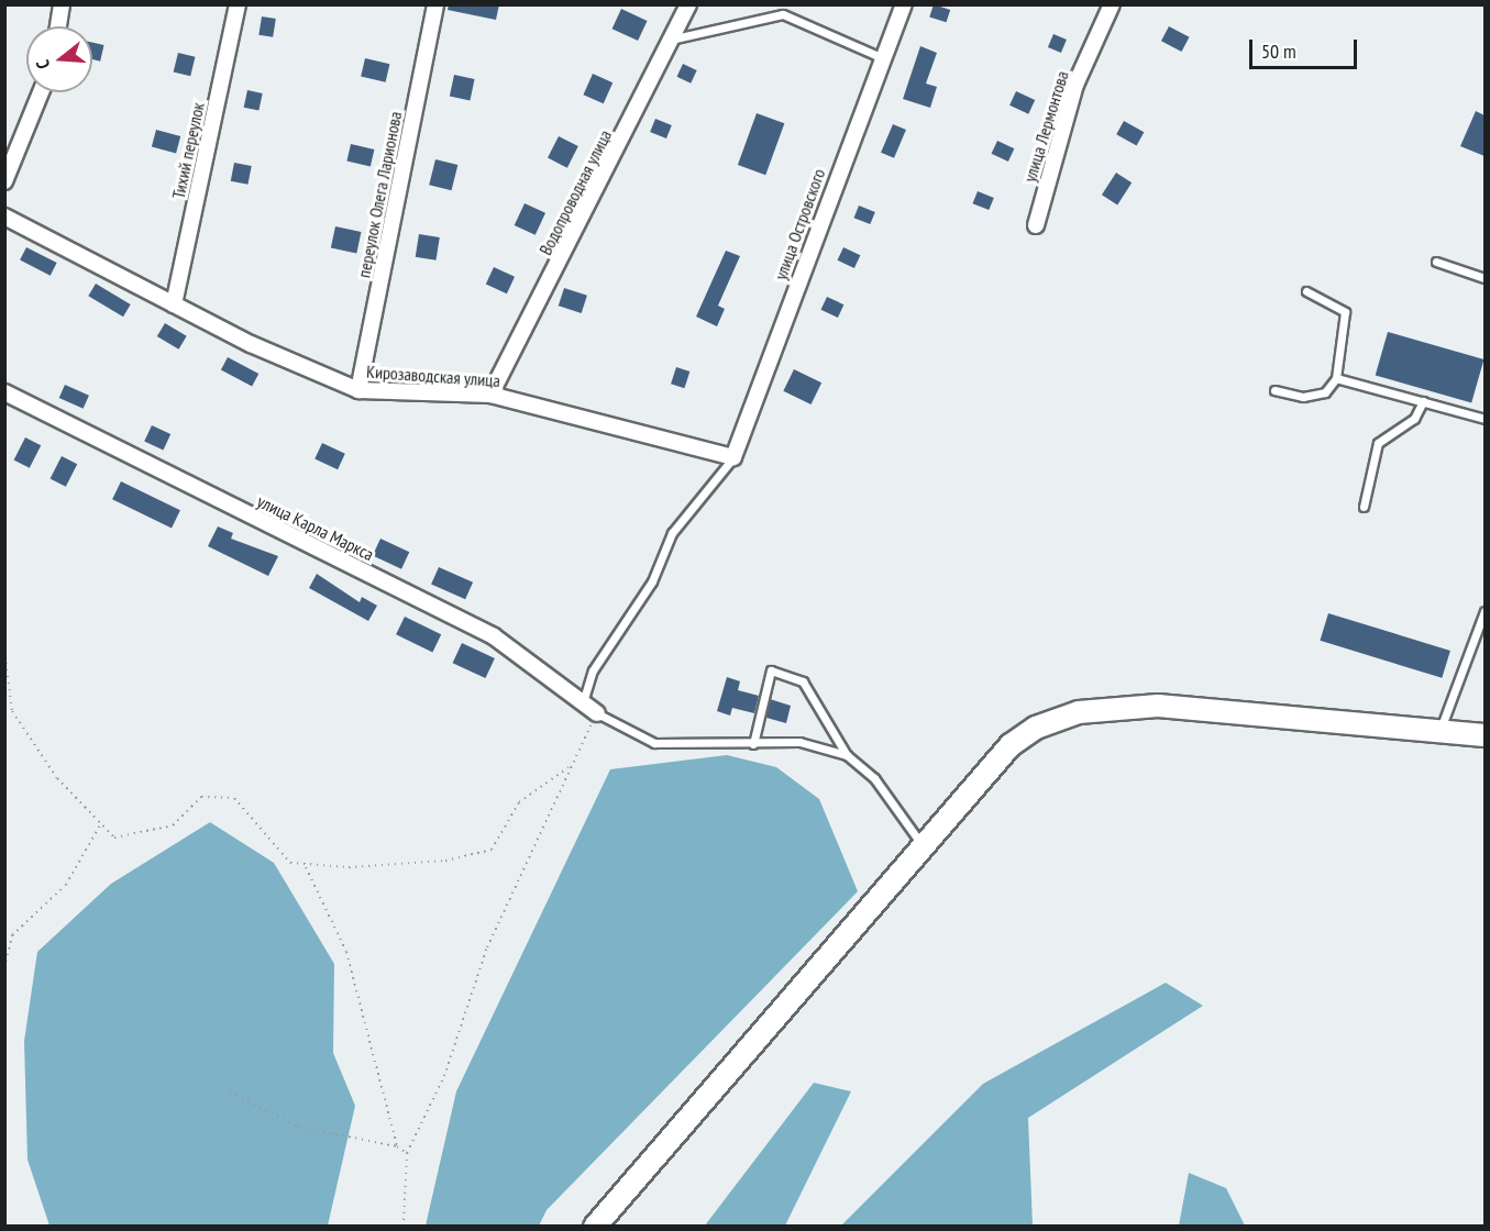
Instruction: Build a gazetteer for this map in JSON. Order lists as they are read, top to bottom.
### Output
{
  "streets": {
    "street": [
      "улица Лермонтова",
      "Тихий переулок",
      "Водопроводная улица",
      "переулок Олега Ларионова",
      "улица Островского",
      "Кирозаводская улица",
      "улица Карла Маркса"
    ]
  },
  "crossings": [
    ["Тихий переулок", "Кирозаводская улица"],
    ["Водопроводная улица", "Кирозаводская улица"],
    ["переулок Олега Ларионова", "Кирозаводская улица"],
    ["улица Островского", "Кирозаводская улица"]
  ],
  "scale_bar": "50 m",
  "north": "left"
}
